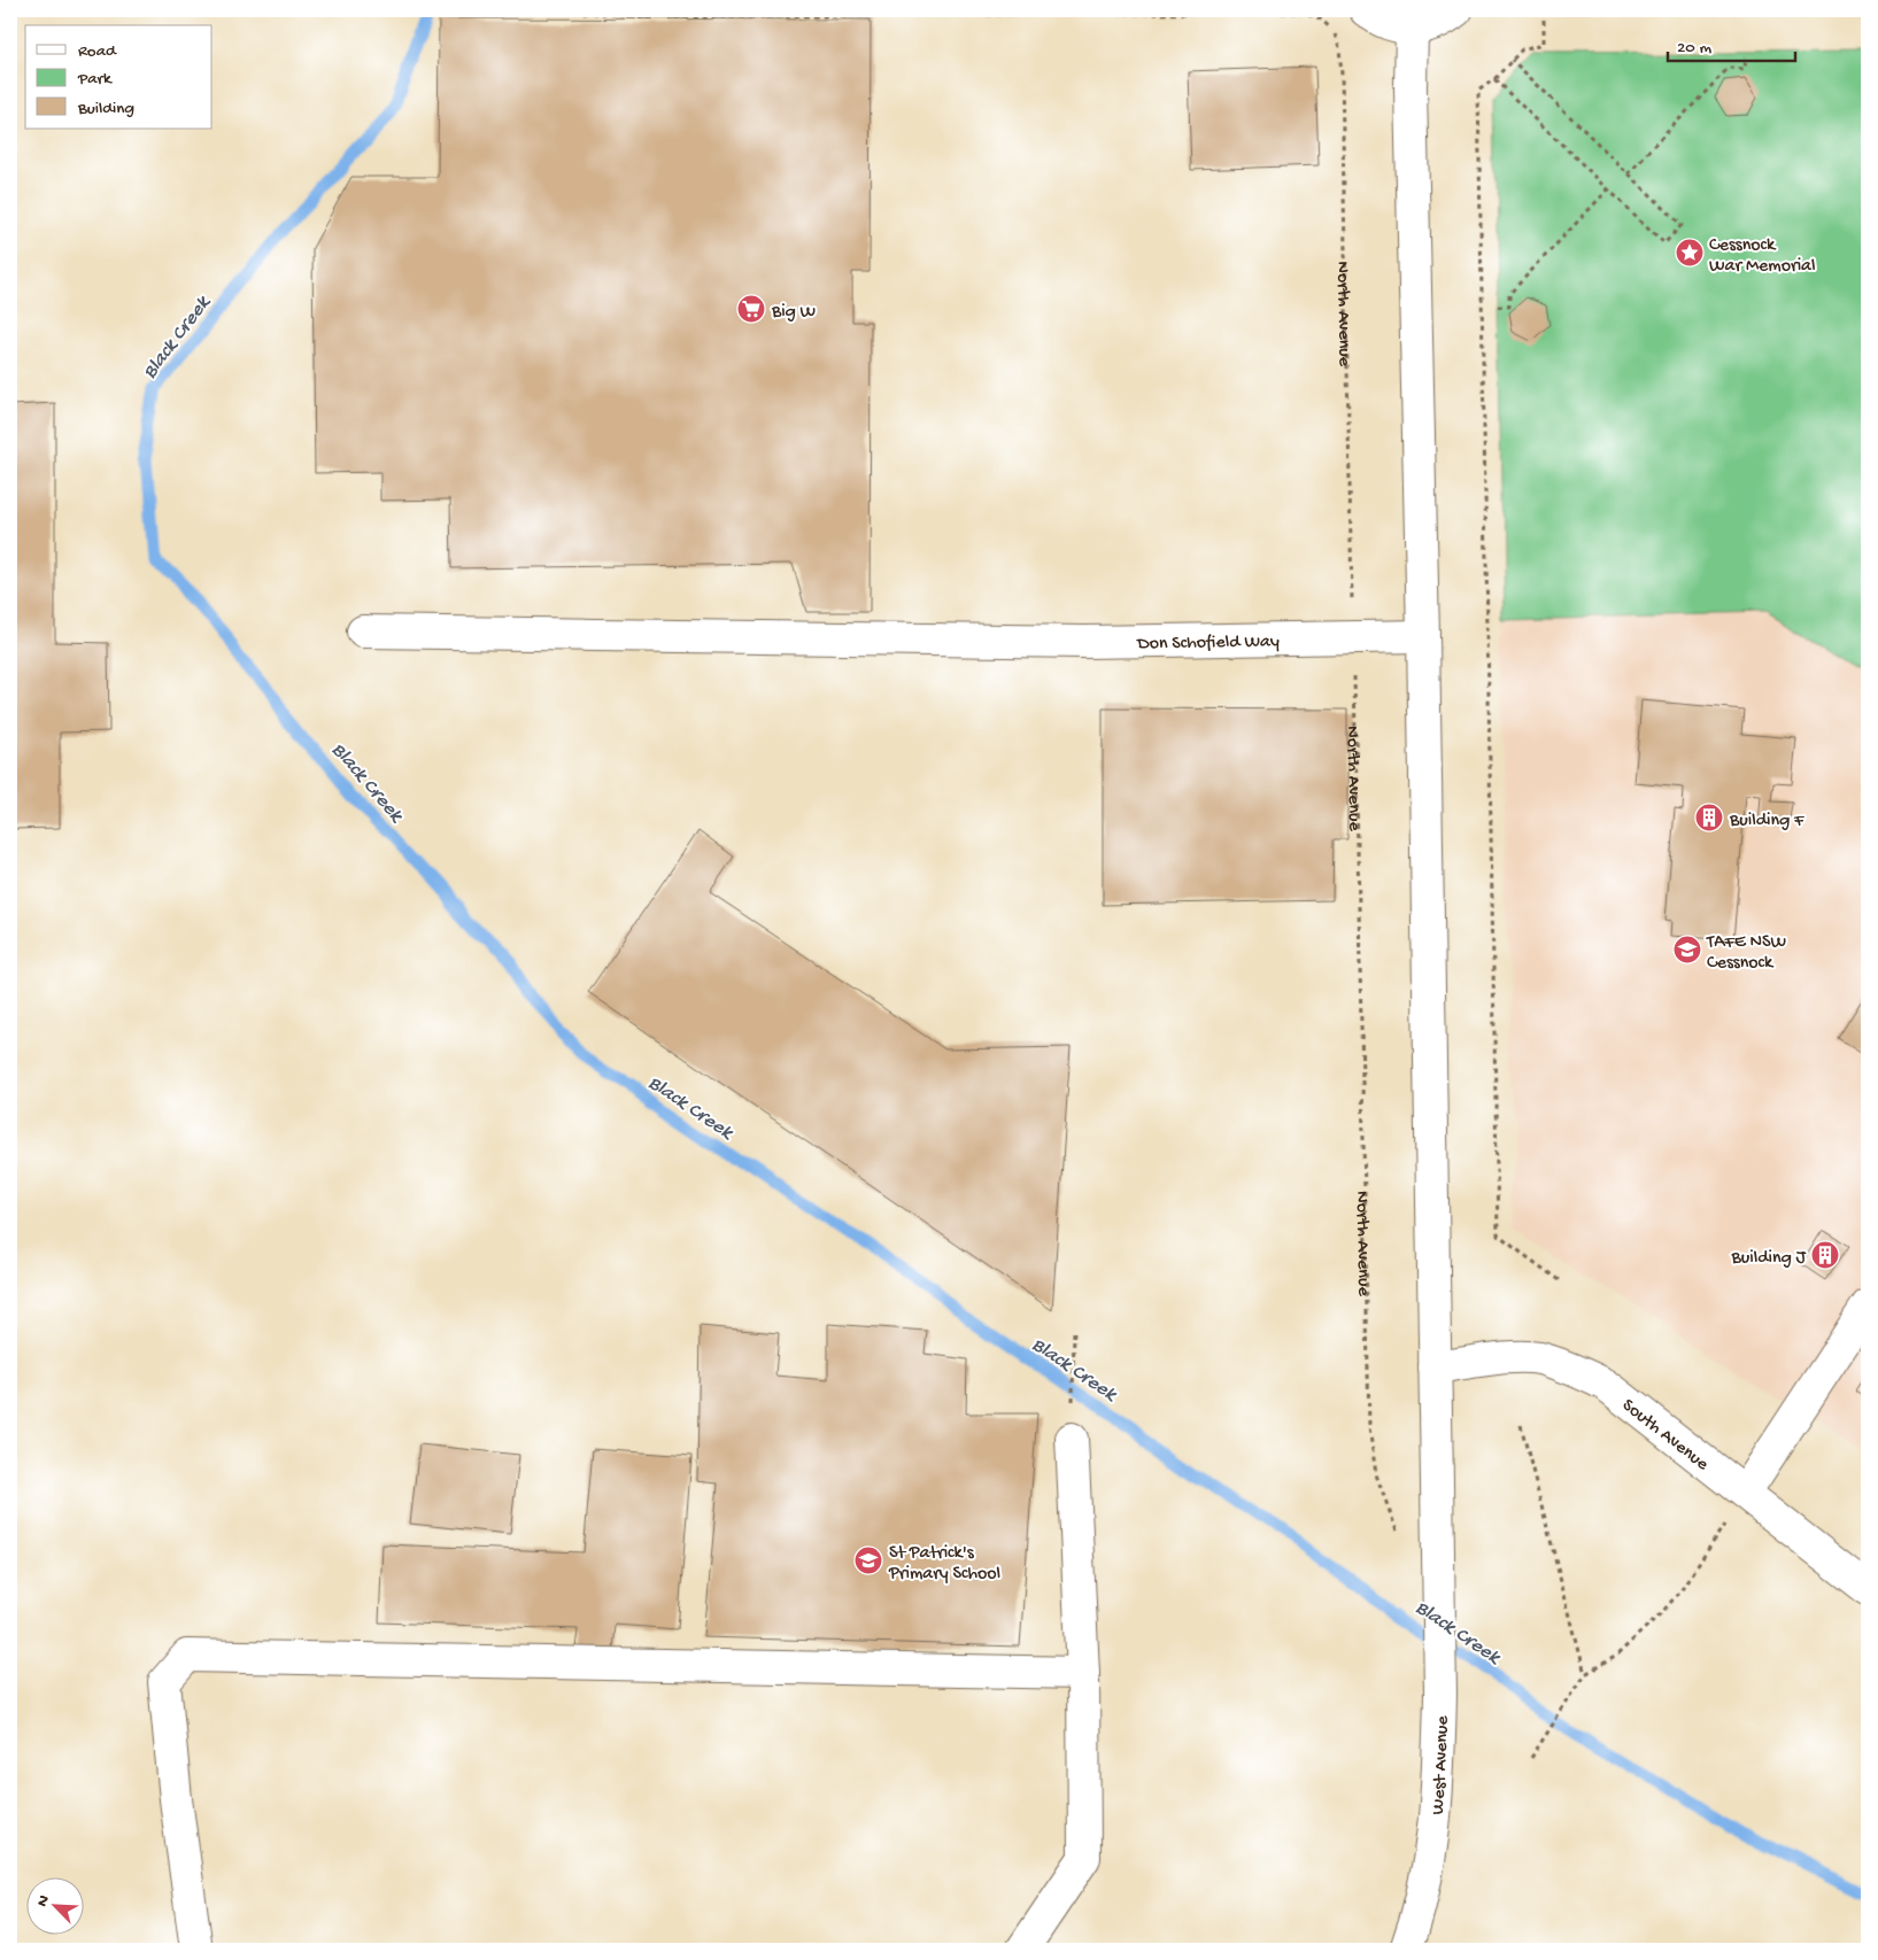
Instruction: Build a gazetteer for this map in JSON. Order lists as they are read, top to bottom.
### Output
{
  "streets": {
    "street": ["Don Schofield Way", "South Avenue", "West Avenue"],
    "path": ["North Avenue"]
  },
  "crossings": [
    ["North Avenue", "Don Schofield Way"],
    ["South Avenue", "West Avenue"]
  ],
  "water": ["Black Creek"],
  "places": {
    "place": ["Cessnock War Memorial"],
    "supermarket": ["Big W"],
    "building": ["Building F", "Building J"],
    "school or university": ["TAFE NSW Cessnock", "St Patrick's Primary School"]
  },
  "legend": ["Road", "Park", "Building"],
  "scale_bar": "20 m",
  "north": "top left"
}
